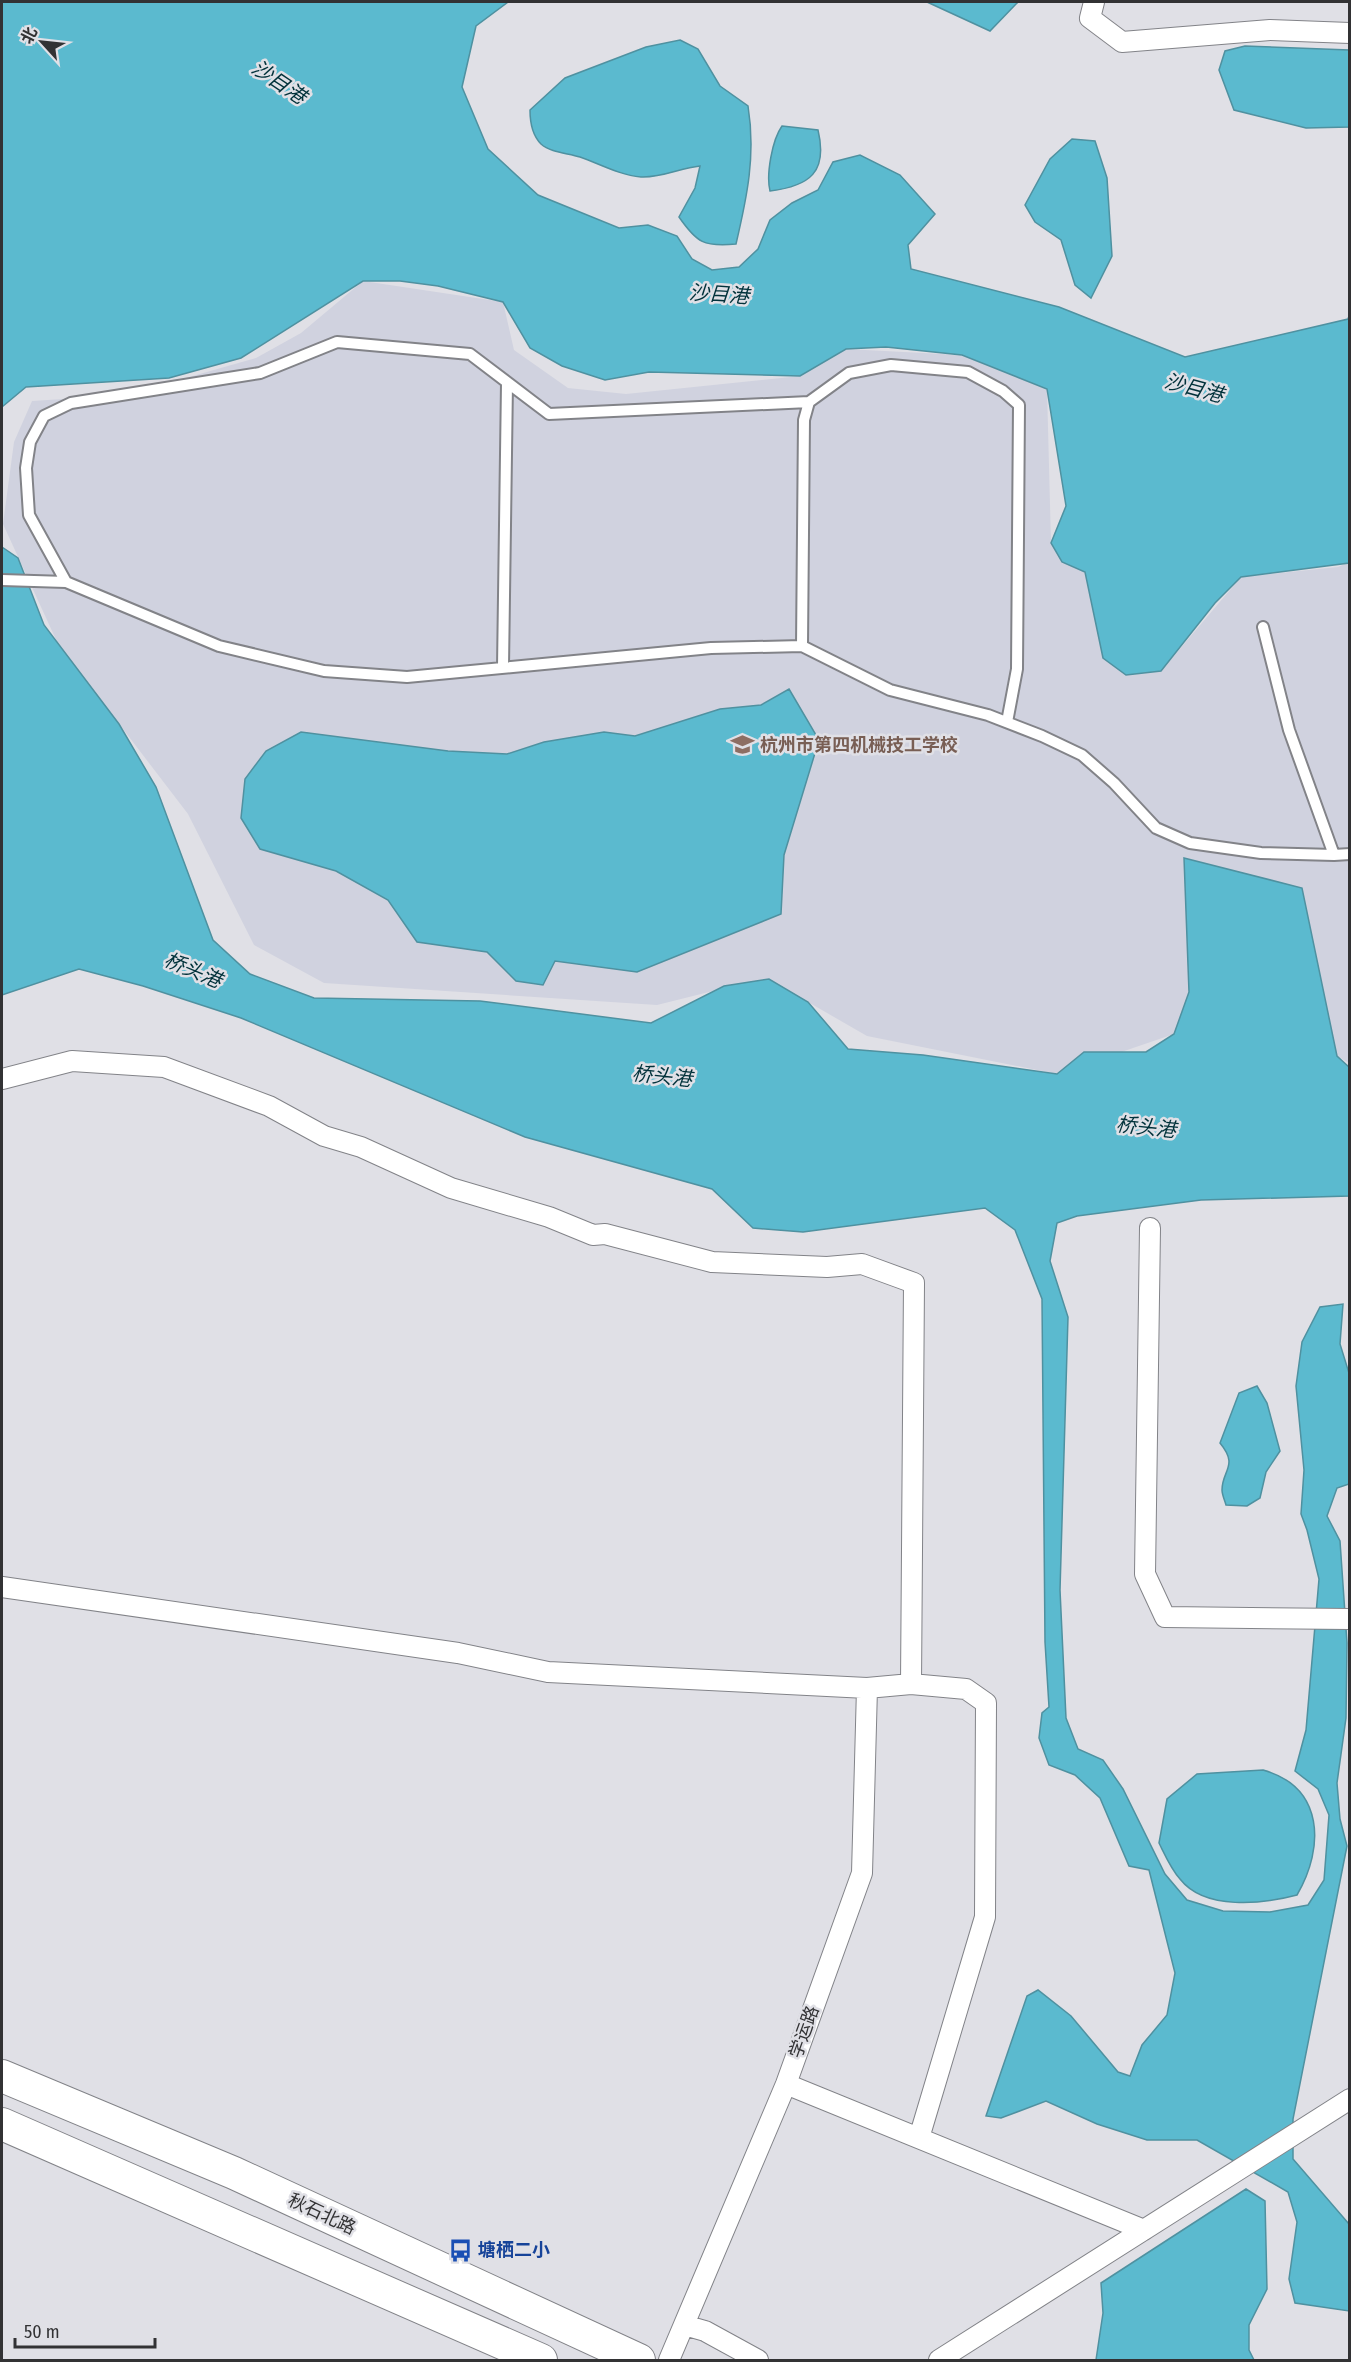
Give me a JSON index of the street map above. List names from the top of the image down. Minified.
{"streets":{"main road":["秋石北路"],"street":["学运路"]},"water":["沙目港","桥头港"],"places":{"school or university":["杭州市第四机械技工学校"],"bus stop":["塘栖二小"]},"scale_bar":"50 m","north":"top left"}
